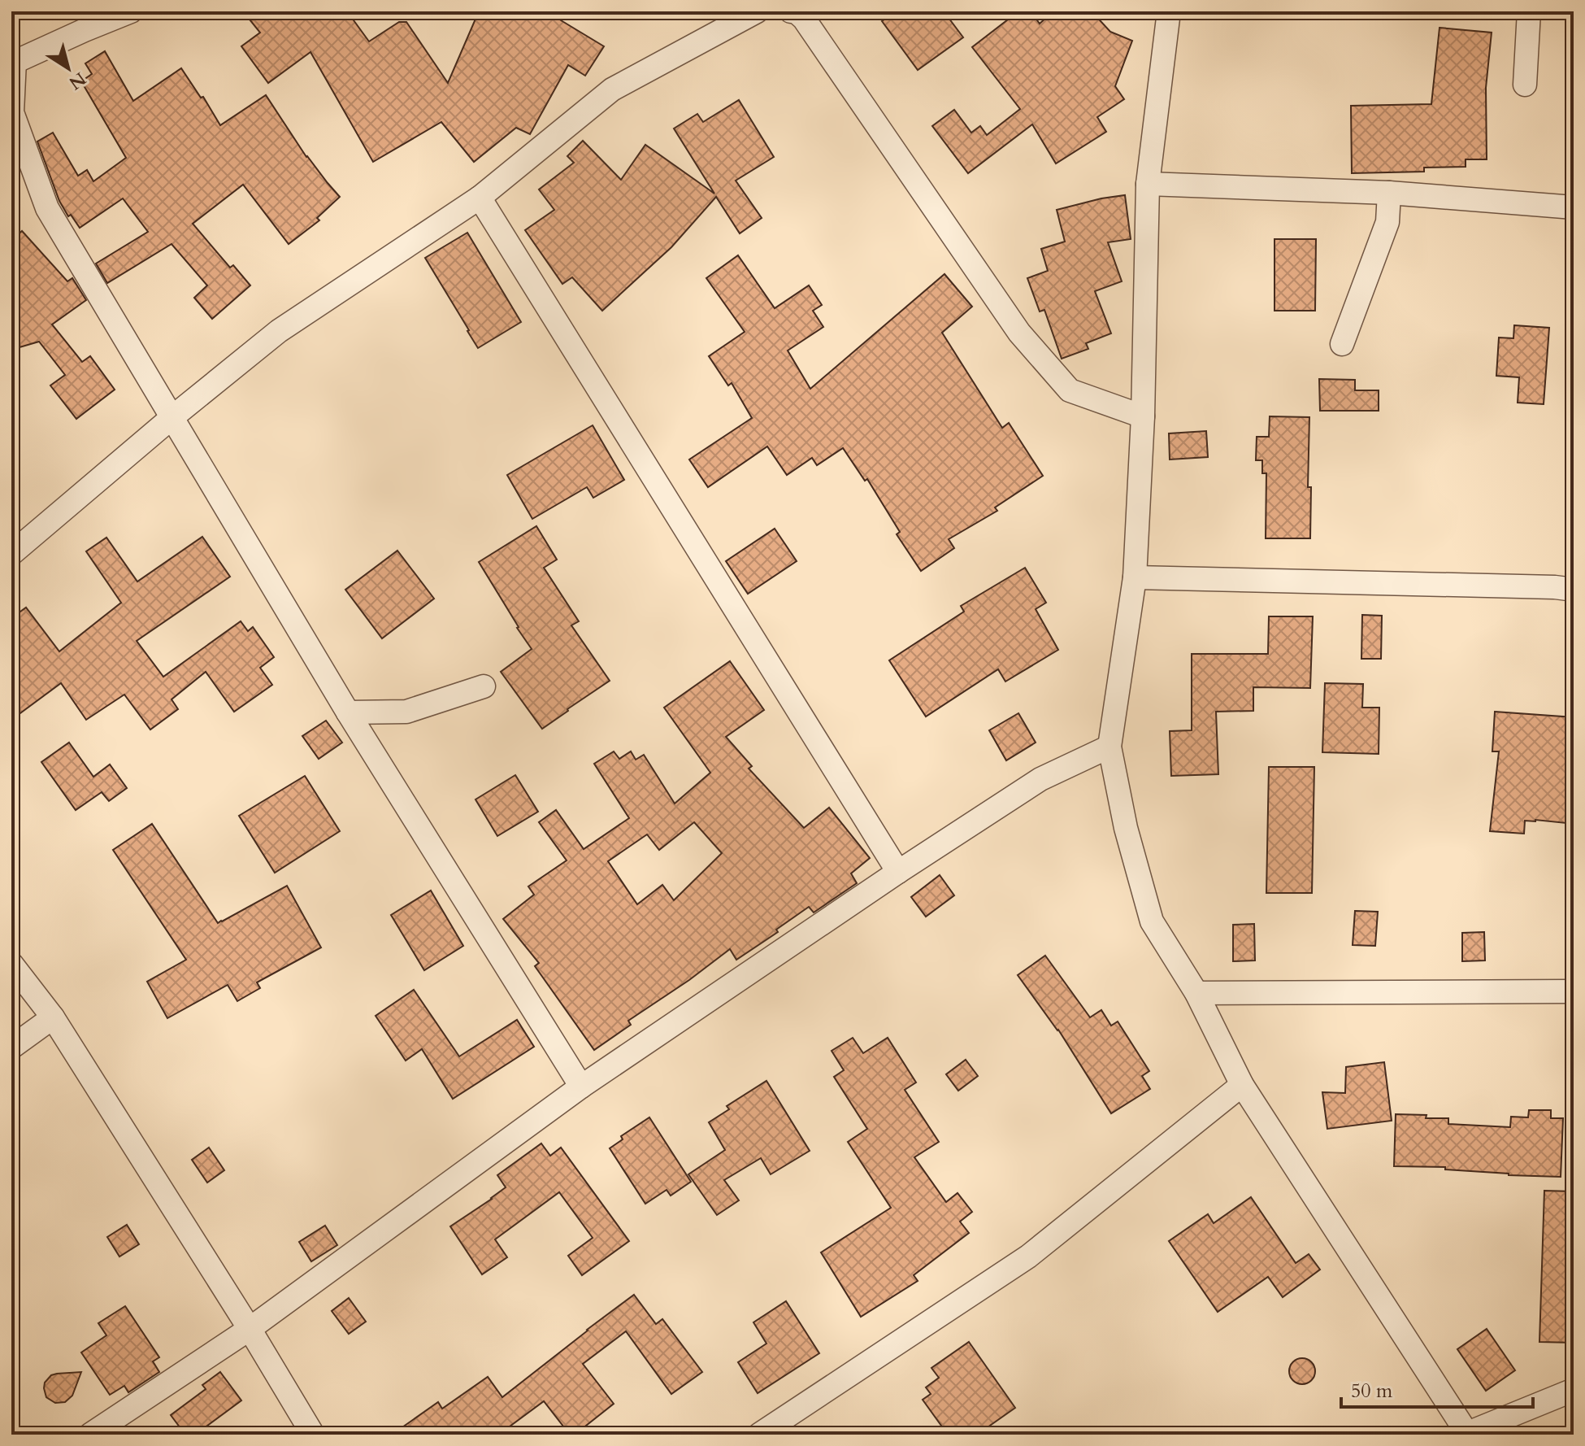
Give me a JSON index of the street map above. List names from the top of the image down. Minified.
{"scale_bar":"50 m","north":"bottom right"}
